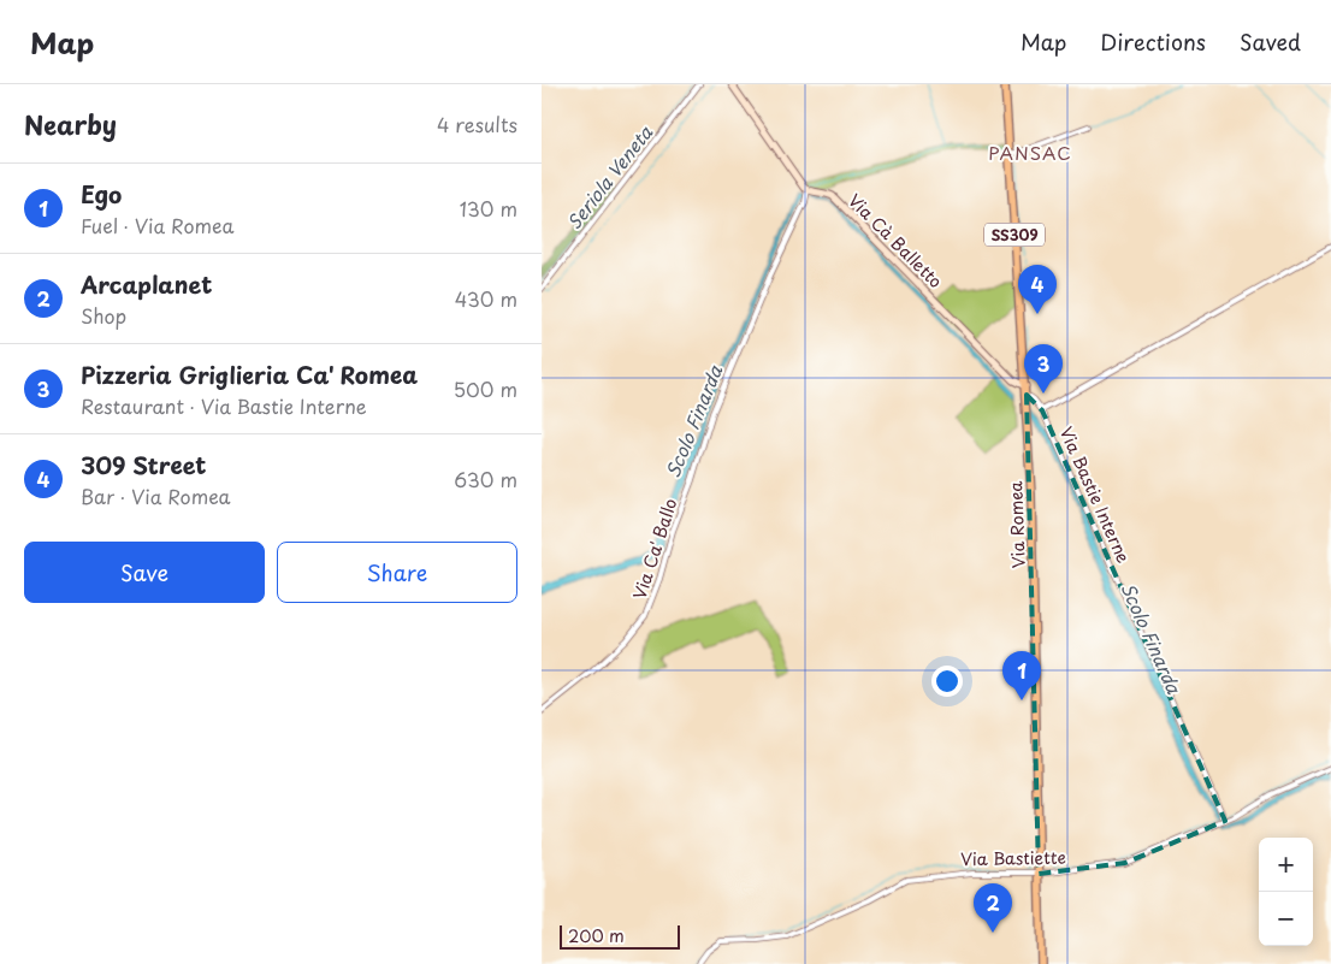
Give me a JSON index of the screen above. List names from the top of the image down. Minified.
{"streets":{"main road":["SS309","Via Romea"],"street":["Via Cà Balletto","Via Bastie Interne","Via Ca' Ballo","Via Bastiette"]},"crossings":[["Via Cà Balletto","Via Romea"],["Via Cà Balletto","Via Ca' Ballo"],["Via Bastie Interne","Via Romea"],["Via Bastie Interne","Via Bastiette"],["Via Romea","Via Bastiette"]],"districts":["PANSAC"],"water":["Seriola Veneta","Scolo Finarda"],"scale_bar":"200 m","page":{"header":"Map","nav":["Map","Directions","Saved"],"heading":["Nearby","4 results"],"list":[{"mark":"1","name":"Ego","note":"Fuel · Via Romea","value":"130 m"},{"mark":"2","name":"Arcaplanet","note":"Shop","value":"430 m"},{"mark":"3","name":"Pizzeria Griglieria Ca' Romea","note":"Restaurant · Via Bastie Interne","value":"500 m"},{"mark":"4","name":"309 Street","note":"Bar · Via Romea","value":"630 m"}],"pins":["4","3","1","2"],"buttons":["Save","Share"],"map_buttons":["+","−"],"scale":"200 m"}}
